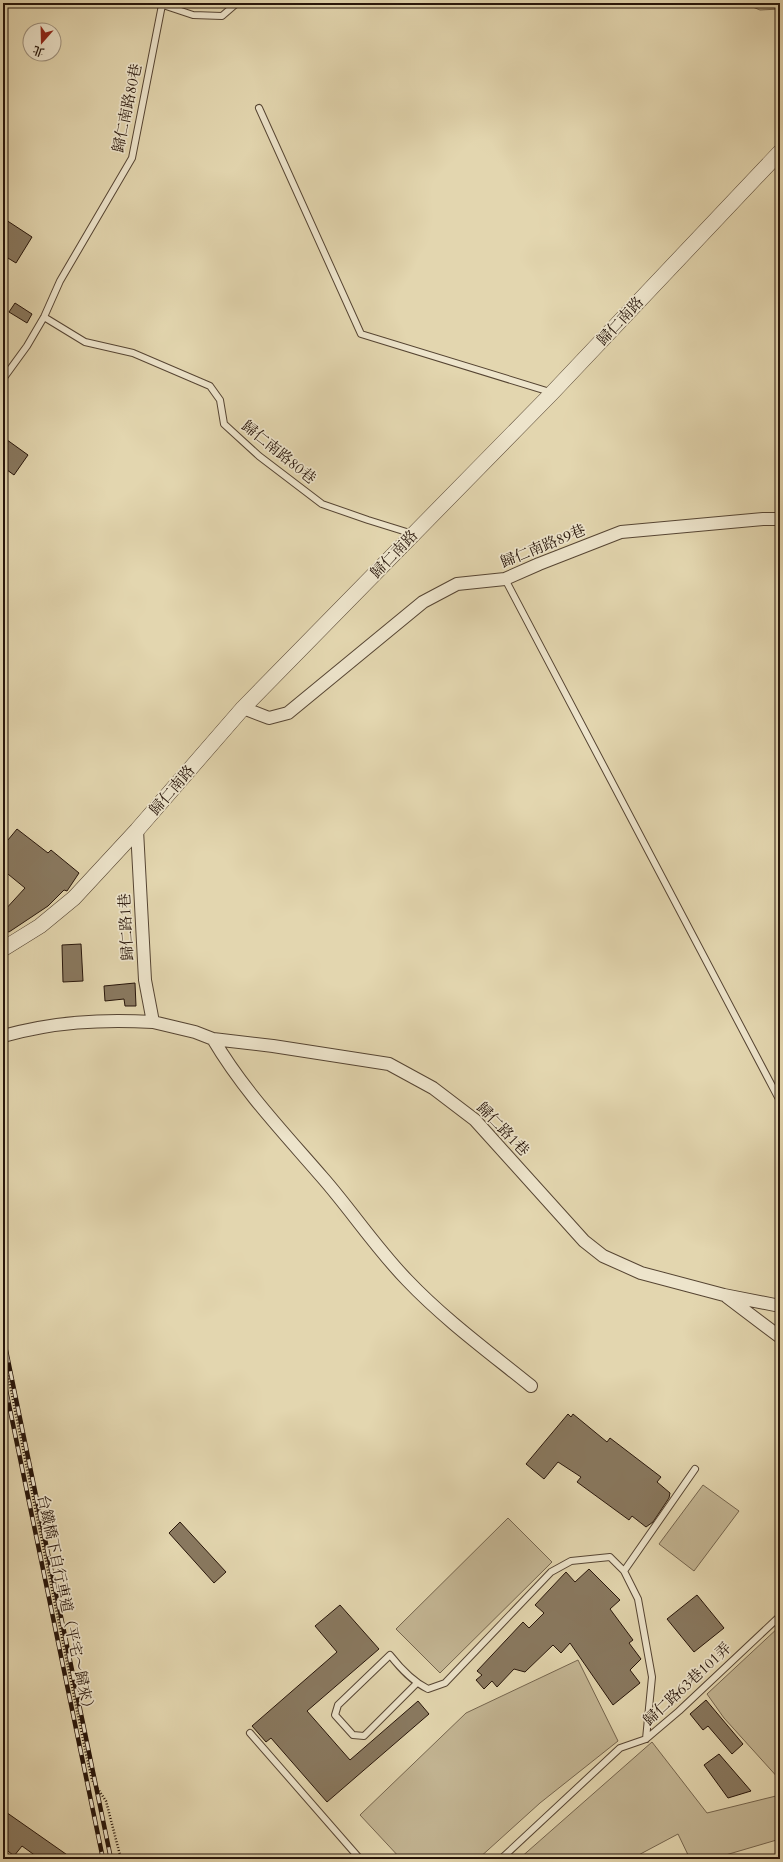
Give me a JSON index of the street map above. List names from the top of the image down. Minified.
{"streets":{"street":["歸仁南路","歸仁南路89巷","歸仁路1巷"],"lane":["歸仁南路80巷","歸仁路63巷101弄"],"path":["台鐵橋下自行車道（平宅～歸來）"]},"crossings":[["歸仁南路80巷","歸仁南路"],["歸仁南路","歸仁南路89巷"],["歸仁南路","歸仁路1巷"]],"north":"bottom"}
